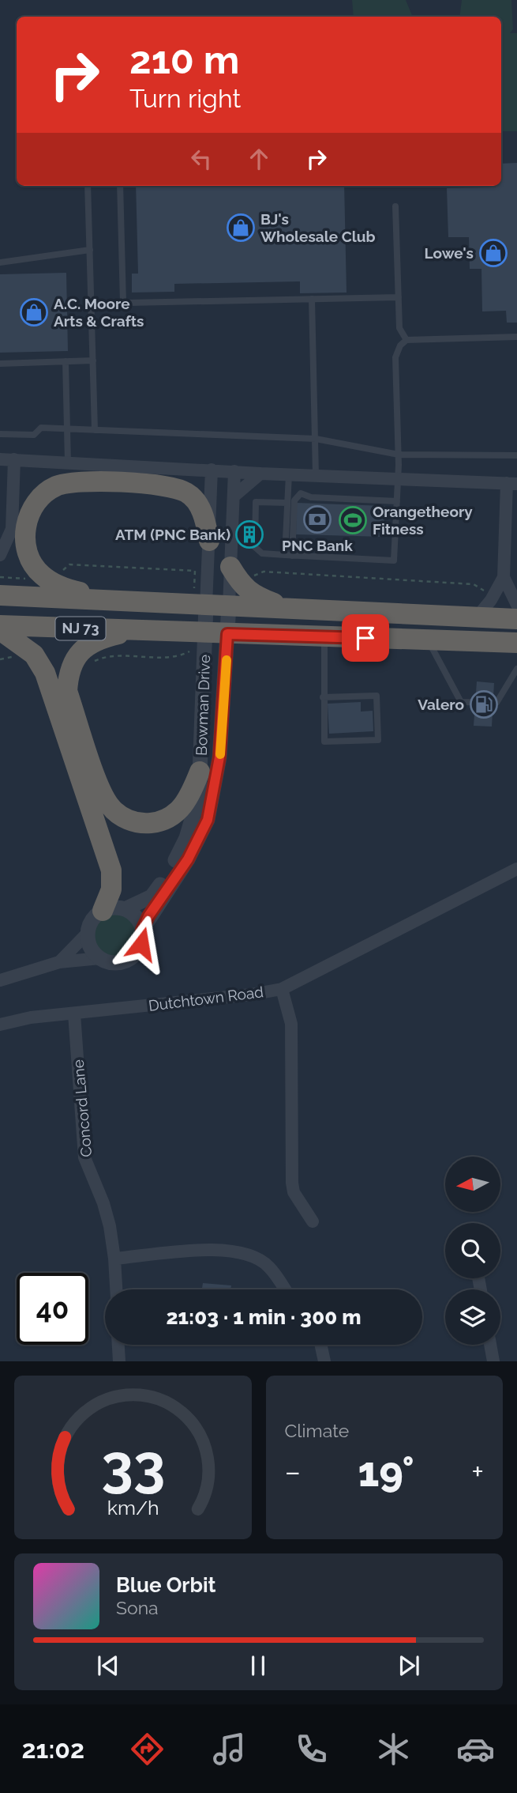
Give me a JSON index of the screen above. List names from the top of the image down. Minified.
{"streets":{"highway":["NJ 73"],"street":["Bowman Drive","Dutchtown Road","Concord Lane"]},"crossings":[["NJ 73","Bowman Drive"],["Dutchtown Road","Concord Lane"]],"places":{"shop":["BJ's Wholesale Club","Lowe's","A.C. Moore Arts & Crafts"],"bank":["PNC Bank"],"sports":["Orangetheory Fitness"],"building":["ATM (PNC Bank)"],"fuel station":["Valero"]},"north":"left","page":{"turn":["210 m","Turn right"],"limit":"40","trip":"21:03 · 1 min · 300 m","tile":"Climate","heat":["−","19°","+"],"song":["Blue Orbit","Sona"],"tabs":"21:02","gauge":["33","km/h"]}}
